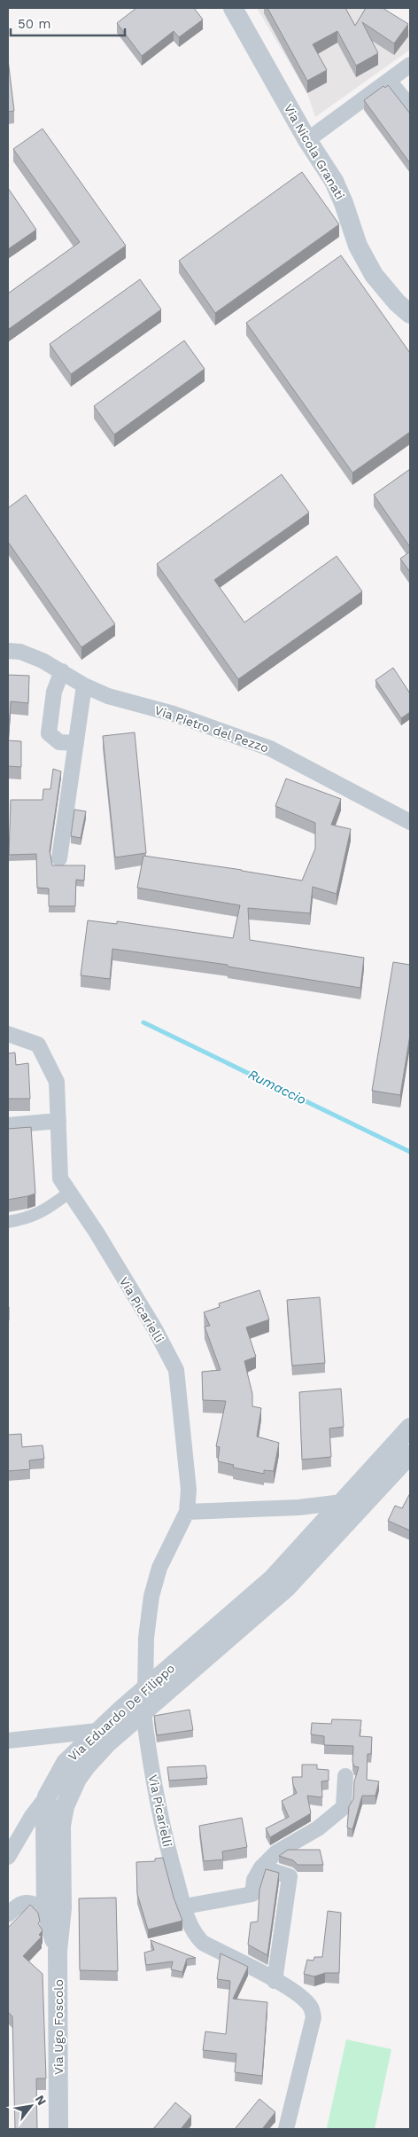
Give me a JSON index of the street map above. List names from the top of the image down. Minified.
{"streets":{"street":["Via Nicola Granati","Via Pietro del Pezzo","Via Picarielli","Via Eduardo De Filippo","Via Ugo Foscolo"]},"crossings":[["Via Picarielli","Via Eduardo De Filippo"],["Via Eduardo De Filippo","Via Ugo Foscolo"]],"water":["Rumaccio"],"scale_bar":"50 m","north":"top right"}
